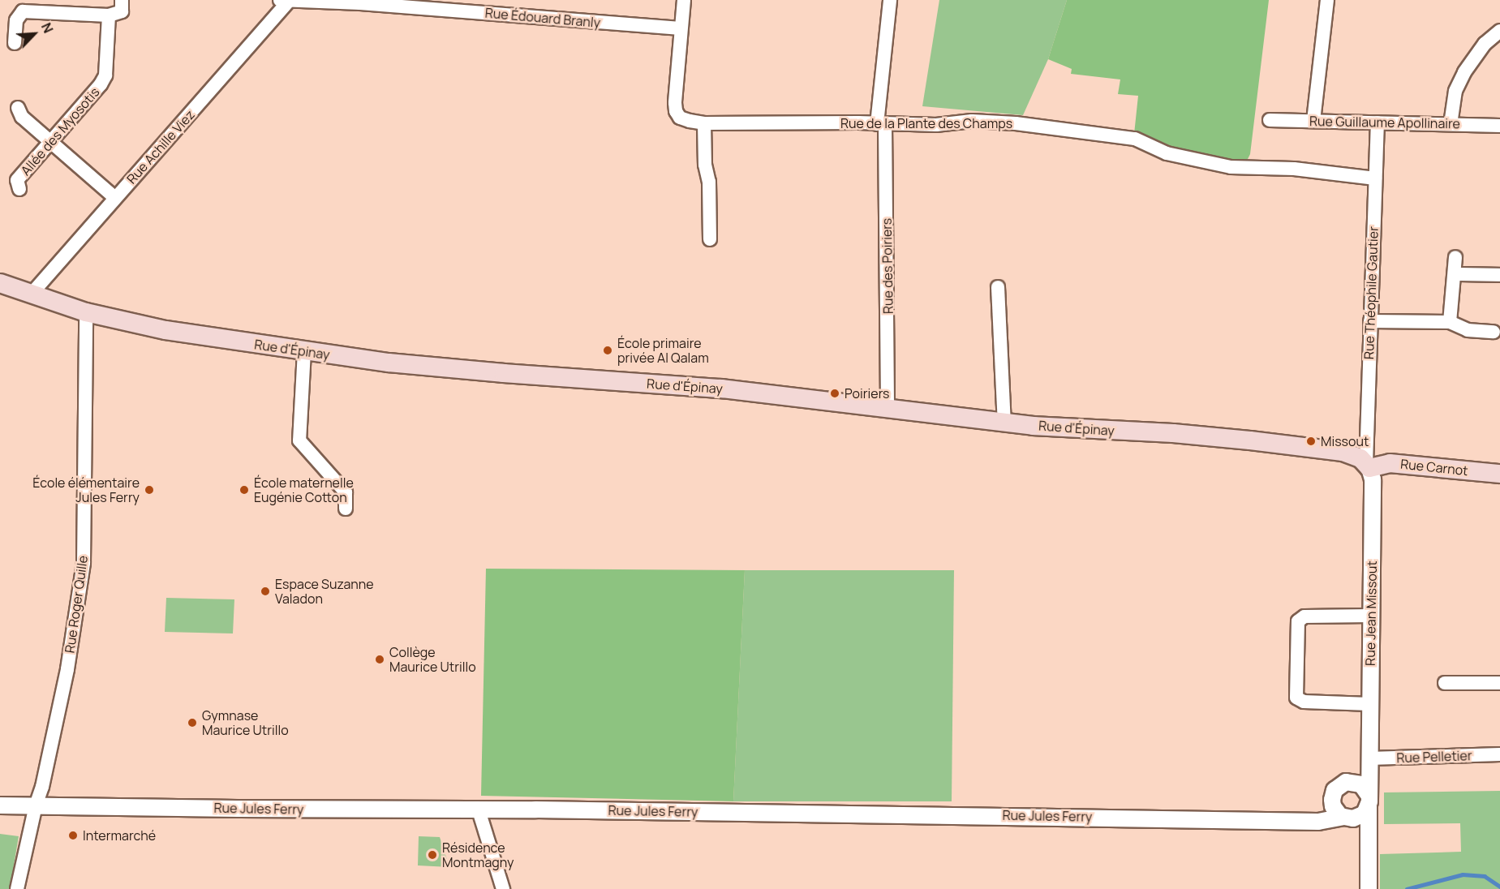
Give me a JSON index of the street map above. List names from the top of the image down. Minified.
{"streets":{"main road":["Rue d'Épinay","Rue Carnot"],"street":["Rue Édouard Branly","Rue Guillaume Apollinaire","Rue de la Plante des Champs","Allée des Myosotis","Rue Achille Viez","Rue des Poiriers","Rue Théophile Gautier","Rue Roger Quille","Rue Jean Missout","Rue Pelletier","Rue Jules Ferry"]},"crossings":[["Rue Édouard Branly","Rue de la Plante des Champs"],["Rue Édouard Branly","Rue Achille Viez"],["Rue Guillaume Apollinaire","Rue Théophile Gautier"],["Rue de la Plante des Champs","Rue des Poiriers"],["Rue de la Plante des Champs","Rue Théophile Gautier"],["Rue Achille Viez","Rue d'Épinay"],["Rue des Poiriers","Rue d'Épinay"],["Rue Théophile Gautier","Rue d'Épinay"],["Rue Théophile Gautier","Rue Carnot"],["Rue Théophile Gautier","Rue Jean Missout"],["Rue d'Épinay","Rue Carnot"],["Rue d'Épinay","Rue Roger Quille"],["Rue d'Épinay","Rue Jean Missout"],["Rue Carnot","Rue Jean Missout"],["Rue Roger Quille","Rue Jules Ferry"],["Rue Jean Missout","Rue Pelletier"],["Rue Jean Missout","Rue Jules Ferry"]],"places":["École primaire privée Al Qalam","Poiriers","Missout","École élémentaire Jules Ferry","École maternelle Eugénie Cotton","Espace Suzanne Valadon","Collège Maurice Utrillo","Gymnase Maurice Utrillo","Intermarché","Résidence Montmagny"],"north":"top right"}
